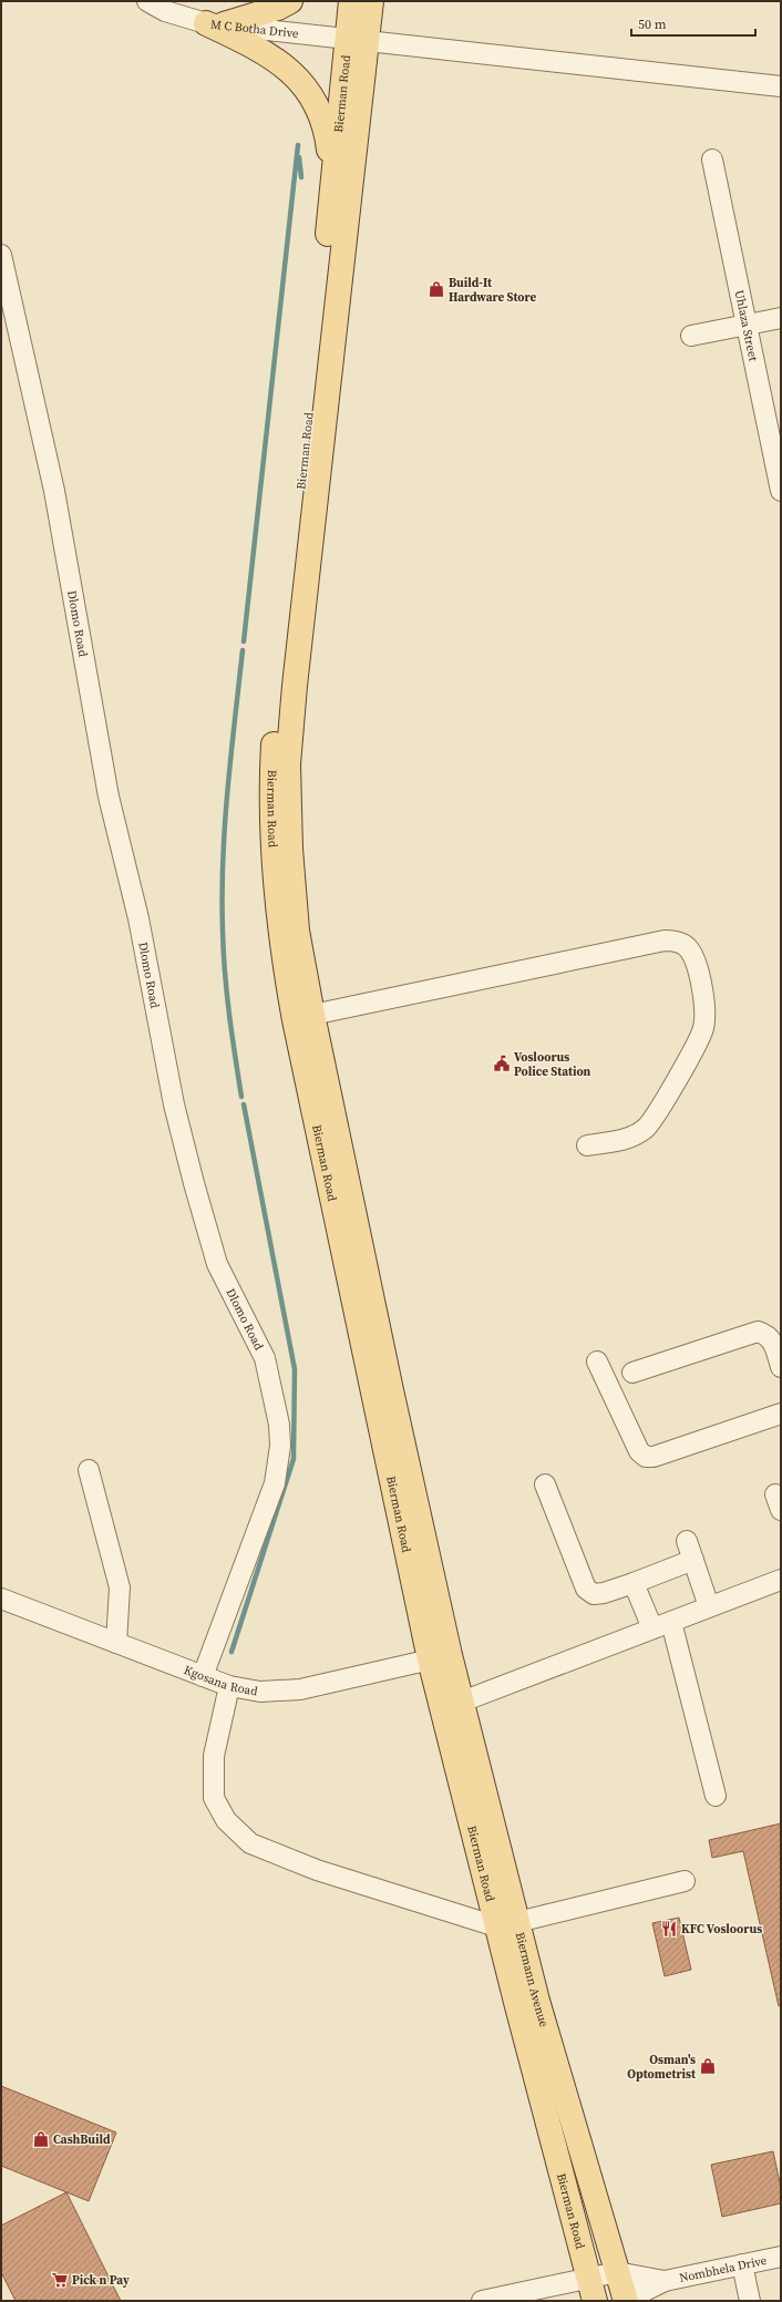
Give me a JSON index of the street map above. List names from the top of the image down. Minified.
{"streets":{"main road":["Bierman Road","Biermann Avenue"],"street":["M C Botha Drive","Uhlaza Street","Dlomo Road","Kgosana Road","Nombhela Drive"]},"crossings":[["M C Botha Drive","Bierman Road"],["Bierman Road","Kgosana Road"],["Bierman Road","Biermann Avenue"],["Dlomo Road","Kgosana Road"],["Kgosana Road","Biermann Avenue"],["Biermann Avenue","Nombhela Drive"]],"places":{"shop":["Build-It Hardware Store","Osman's Optometrist","CashBuild"],"public building":["Vosloorus Police Station"],"restaurant":["KFC Vosloorus"],"supermarket":["Pick n Pay"]},"scale_bar":"50 m"}
